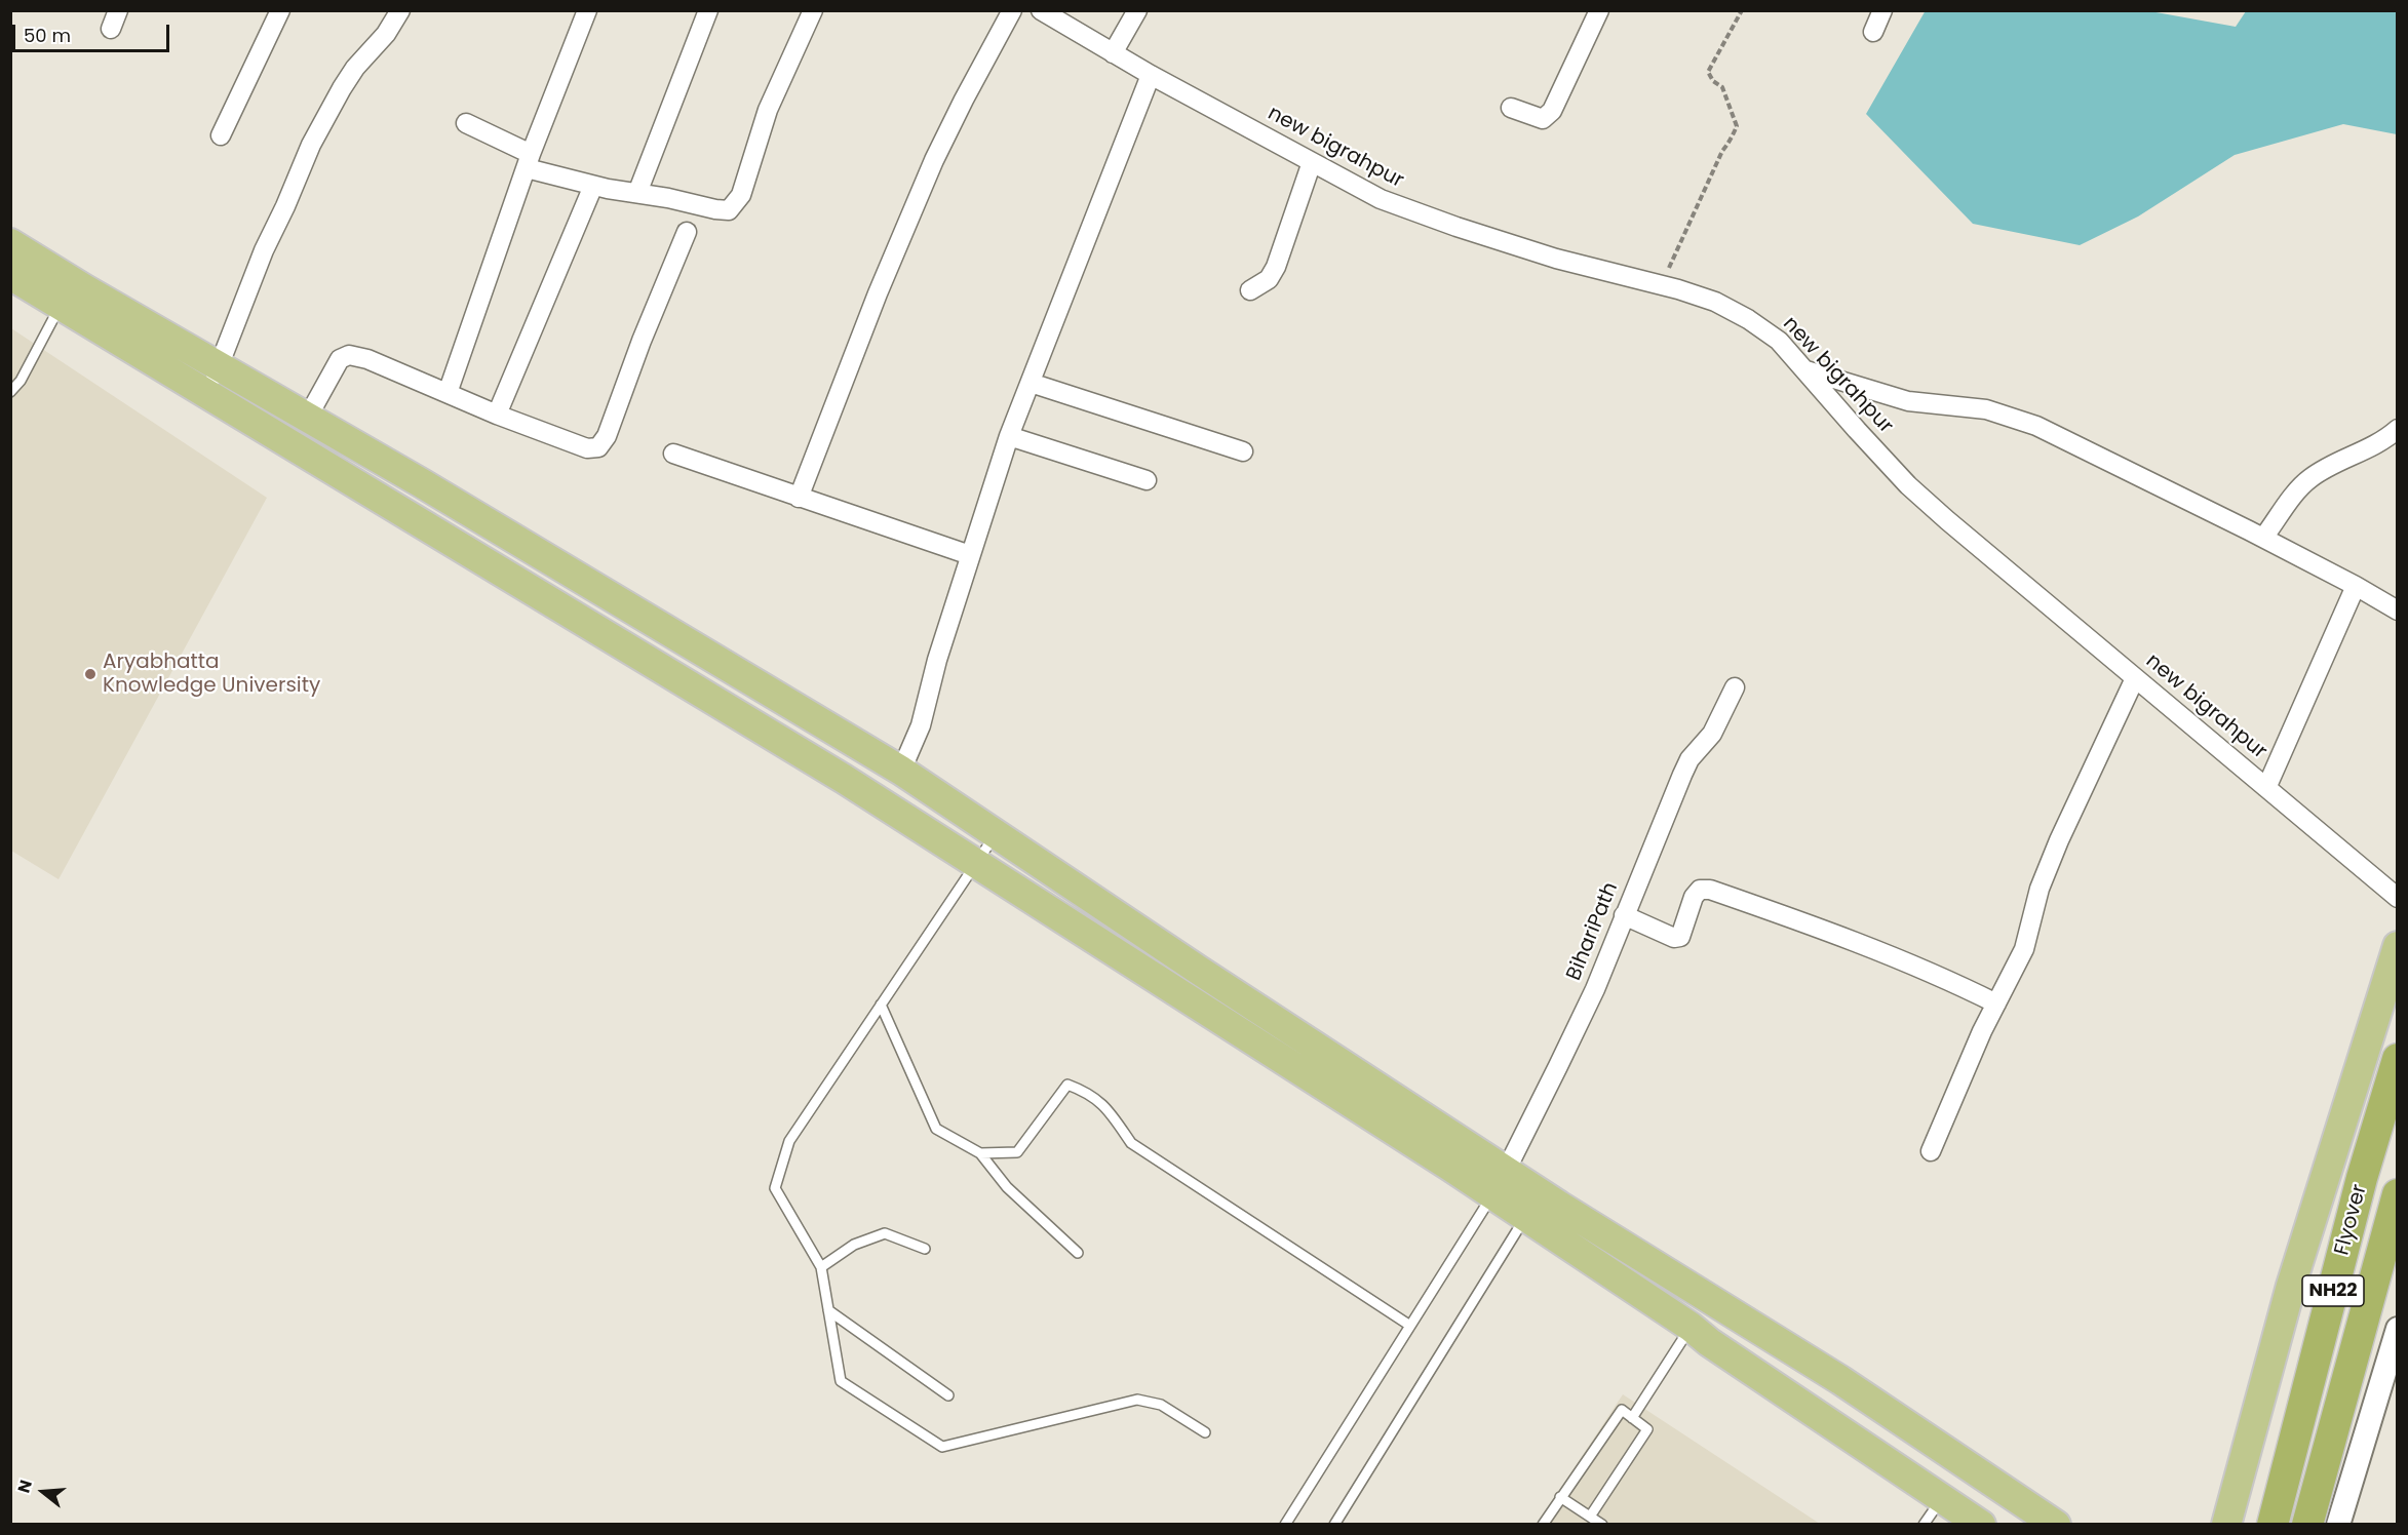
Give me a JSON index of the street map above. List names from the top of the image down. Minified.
{"streets":{"highway":["Flyover","NH22"],"street":["new bigrahpur","BihariPath"]},"places":["Aryabhatta Knowledge University"],"scale_bar":"50 m","north":"left"}
